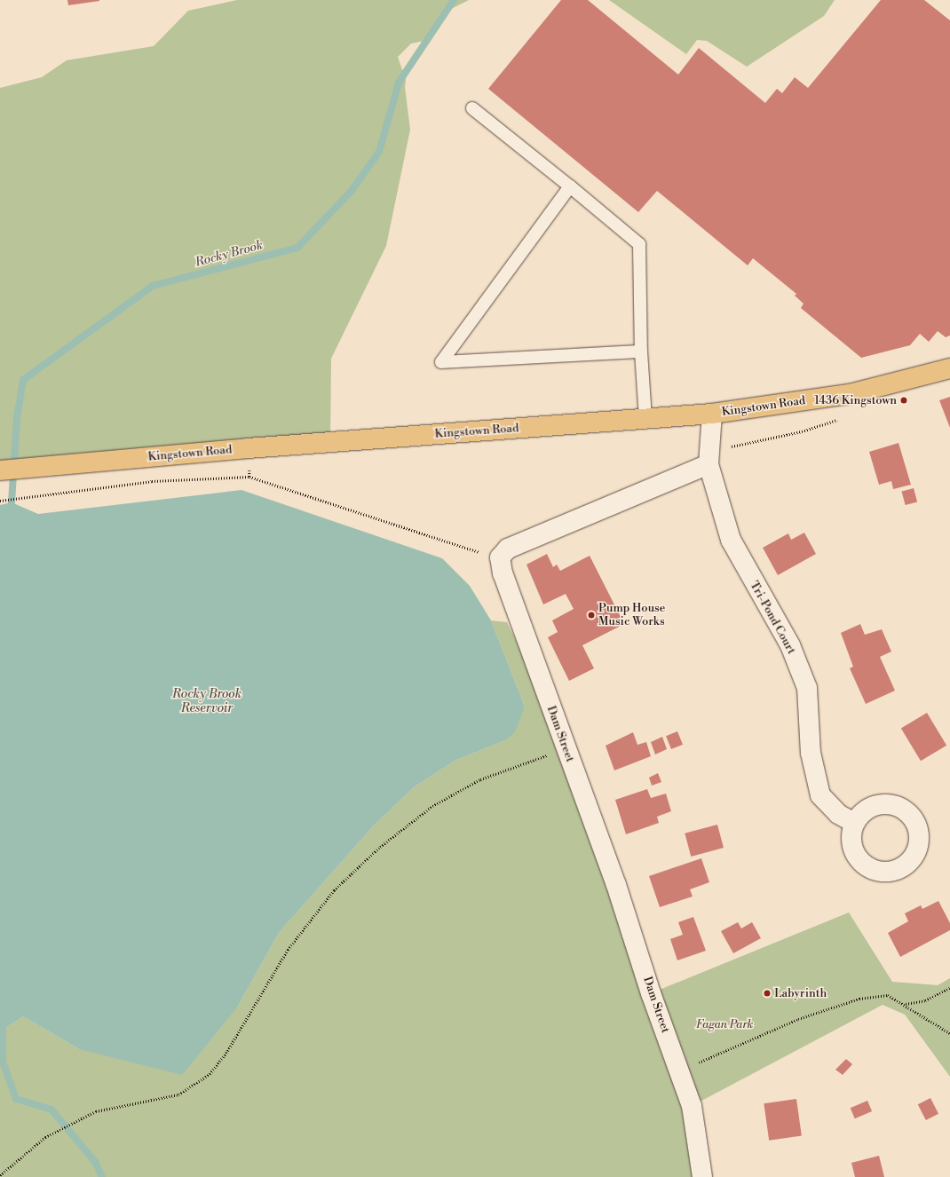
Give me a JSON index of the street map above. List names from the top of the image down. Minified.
{"streets":{"main road":["Kingstown Road"],"street":["Tri-Pond Court","Dam Street"]},"water":["Rocky Brook","Rocky Brook Reservoir"],"parks":["Fagan Park"],"places":["1436 Kingstown","Pump House Music Works","Labyrinth"]}
